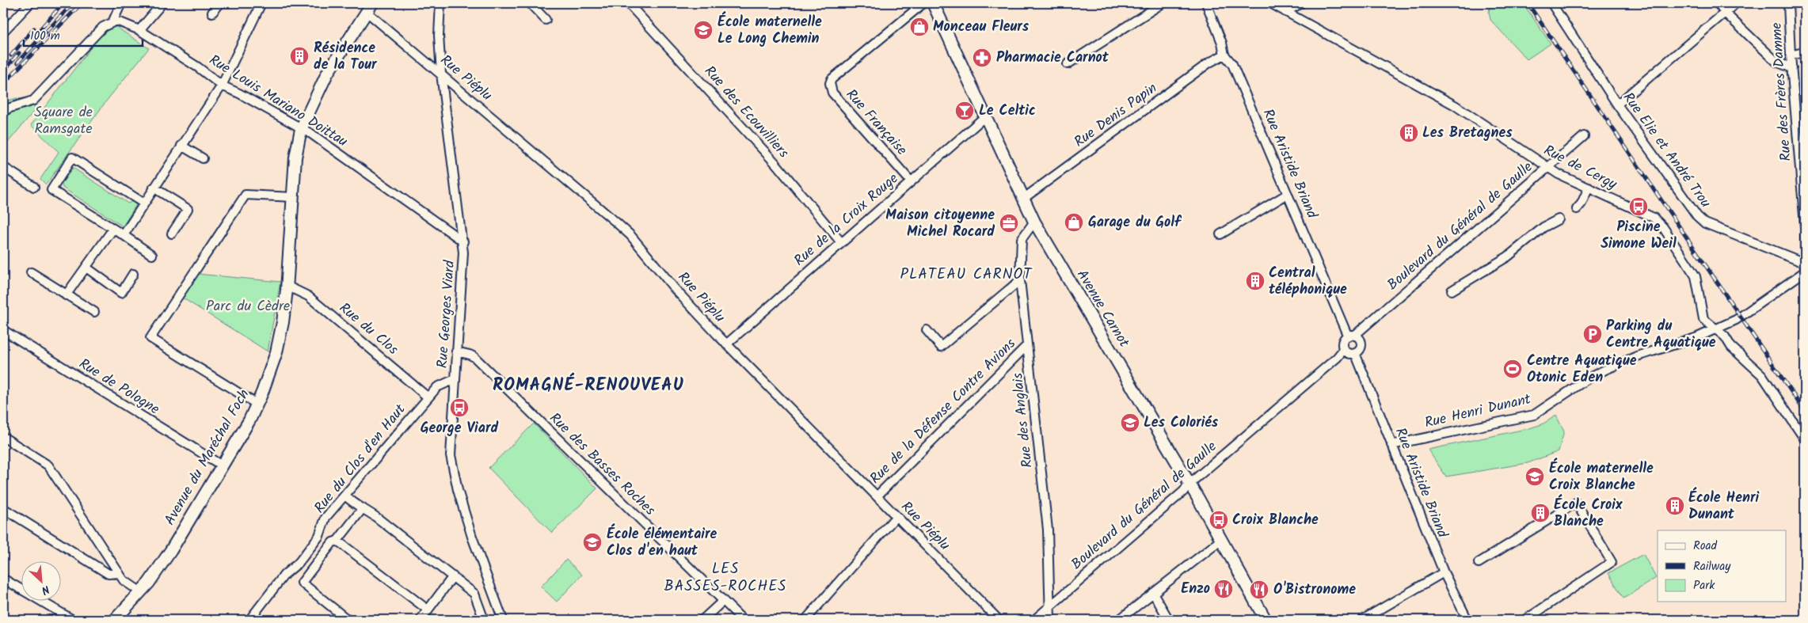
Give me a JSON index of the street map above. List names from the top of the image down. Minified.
{"streets":{"main road":["Avenue Carnot","Avenue du Maréchal Foch"],"street":["Rue Piéplu","Rue des Frères Damme","Rue Louis Mariano Doittau","Rue des Ecouvilliers","Rue Denis Papin","Rue Française","Rue Elie et André Trou","Rue Aristide Briand","Rue de Cergy","Rue de la Croix Rouge","Boulevard du Général de Gaulle","Rue Georges Viard","Rue du Clos","Rue de Pologne","Rue de la Défense Contre Avions","Rue Henri Dunant","Rue des Anglais","Rue du Clos d'en Haut","Rue des Basses Roches"]},"crossings":[["Rue Piéplu","Rue de la Croix Rouge"],["Rue Piéplu","Rue Georges Viard"],["Rue Piéplu","Rue de la Défense Contre Avions"],["Rue Piéplu","Avenue du Maréchal Foch"],["Rue Louis Mariano Doittau","Rue Georges Viard"],["Rue Louis Mariano Doittau","Avenue du Maréchal Foch"],["Rue des Ecouvilliers","Rue de la Croix Rouge"],["Rue Denis Papin","Rue Aristide Briand"],["Rue Denis Papin","Avenue Carnot"],["Rue Française","Rue de la Croix Rouge"],["Rue Aristide Briand","Boulevard du Général de Gaulle"],["Rue Aristide Briand","Rue Henri Dunant"],["Rue de Cergy","Boulevard du Général de Gaulle"],["Rue de la Croix Rouge","Avenue Carnot"],["Boulevard du Général de Gaulle","Avenue Carnot"],["Boulevard du Général de Gaulle","Rue des Anglais"],["Avenue Carnot","Rue des Anglais"],["Rue Georges Viard","Rue du Clos d'en Haut"],["Rue Georges Viard","Rue des Basses Roches"],["Rue du Clos","Avenue du Maréchal Foch"],["Rue du Clos","Rue du Clos d'en Haut"],["Rue de Pologne","Avenue du Maréchal Foch"],["Rue de la Défense Contre Avions","Rue des Anglais"]],"districts":["PLATEAU CARNOT","ROMAGNÉ-RENOUVEAU","LES BASSES-ROCHES"],"parks":["Square de Ramsgate","Parc du Cèdre"],"places":{"shop":["Monceau Fleurs","Garage du Golf"],"school or university":["École maternelle Le Long Chemin","Les Coloriés","École maternelle Croix Blanche","École élémentaire Clos d'en haut"],"building":["Résidence de la Tour","Les Bretagnes","Central téléphonique","École Henri Dunant","École Croix Blanche"],"pharmacy":["Pharmacie Carnot"],"bar":["Le Celtic"],"bus stop":["Piscine Simone Weil","George Viard","Croix Blanche"],"office":["Maison citoyenne Michel Rocard"],"parking":["Parking du Centre Aquatique"],"sports":["Centre Aquatique Otonic Eden"],"restaurant":["Enzo","O'Bistronome"]},"legend":["Road","Railway","Park"],"scale_bar":"100 m","north":"bottom right"}
